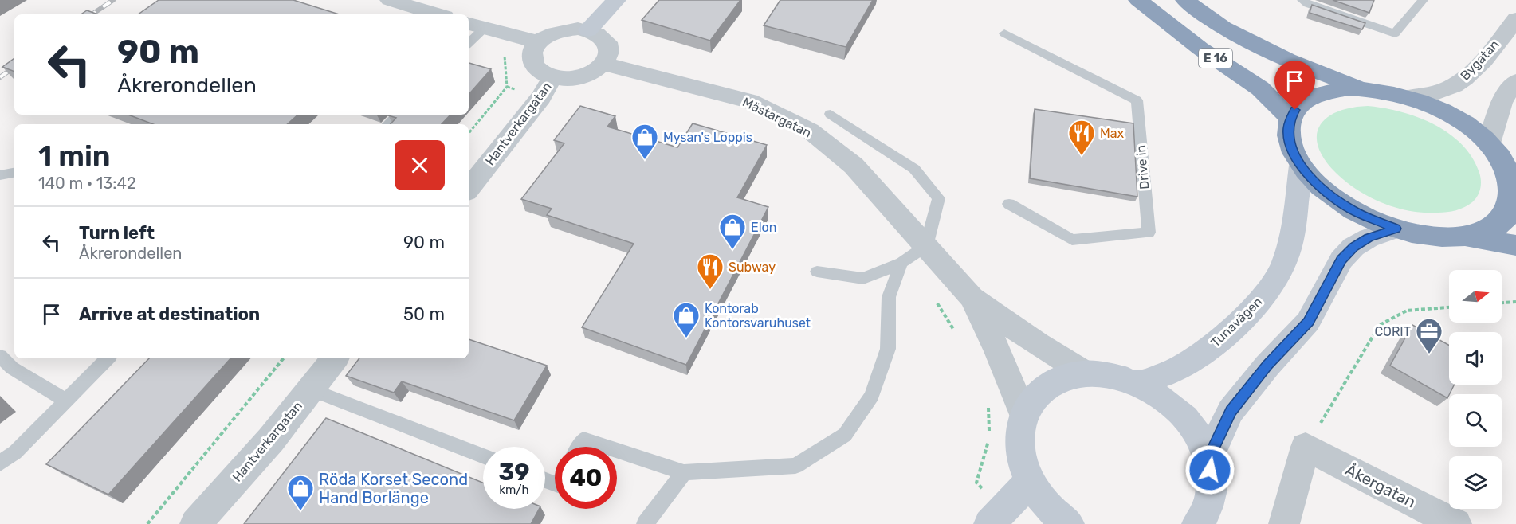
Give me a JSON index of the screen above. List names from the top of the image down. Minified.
{"streets":{"highway":["E 16"],"street":["Bygatan","Mästargatan","Hantverkargatan","Tunavägen","Åkergatan"],"lane":["Drive in"]},"crossings":[["E 16","Bygatan"],["Mästargatan","Hantverkargatan"]],"places":{"restaurant":["Max","Subway"],"shop":["Mysan's Loppis","Elon","Kontorab Kontorsvaruhuset","Röda Korset Second Hand Borlänge"],"office":["CORIT"]},"north":"right","page":{"turn":["90 m","Åkrerondellen"],"heading":["1 min","140 m · 13:42"],"list":[{"name":"Turn left","note":"Åkrerondellen","value":"90 m"},{"name":"Arrive at destination","value":"50 m"}],"speed":"39 km/h","limit":"40"}}
